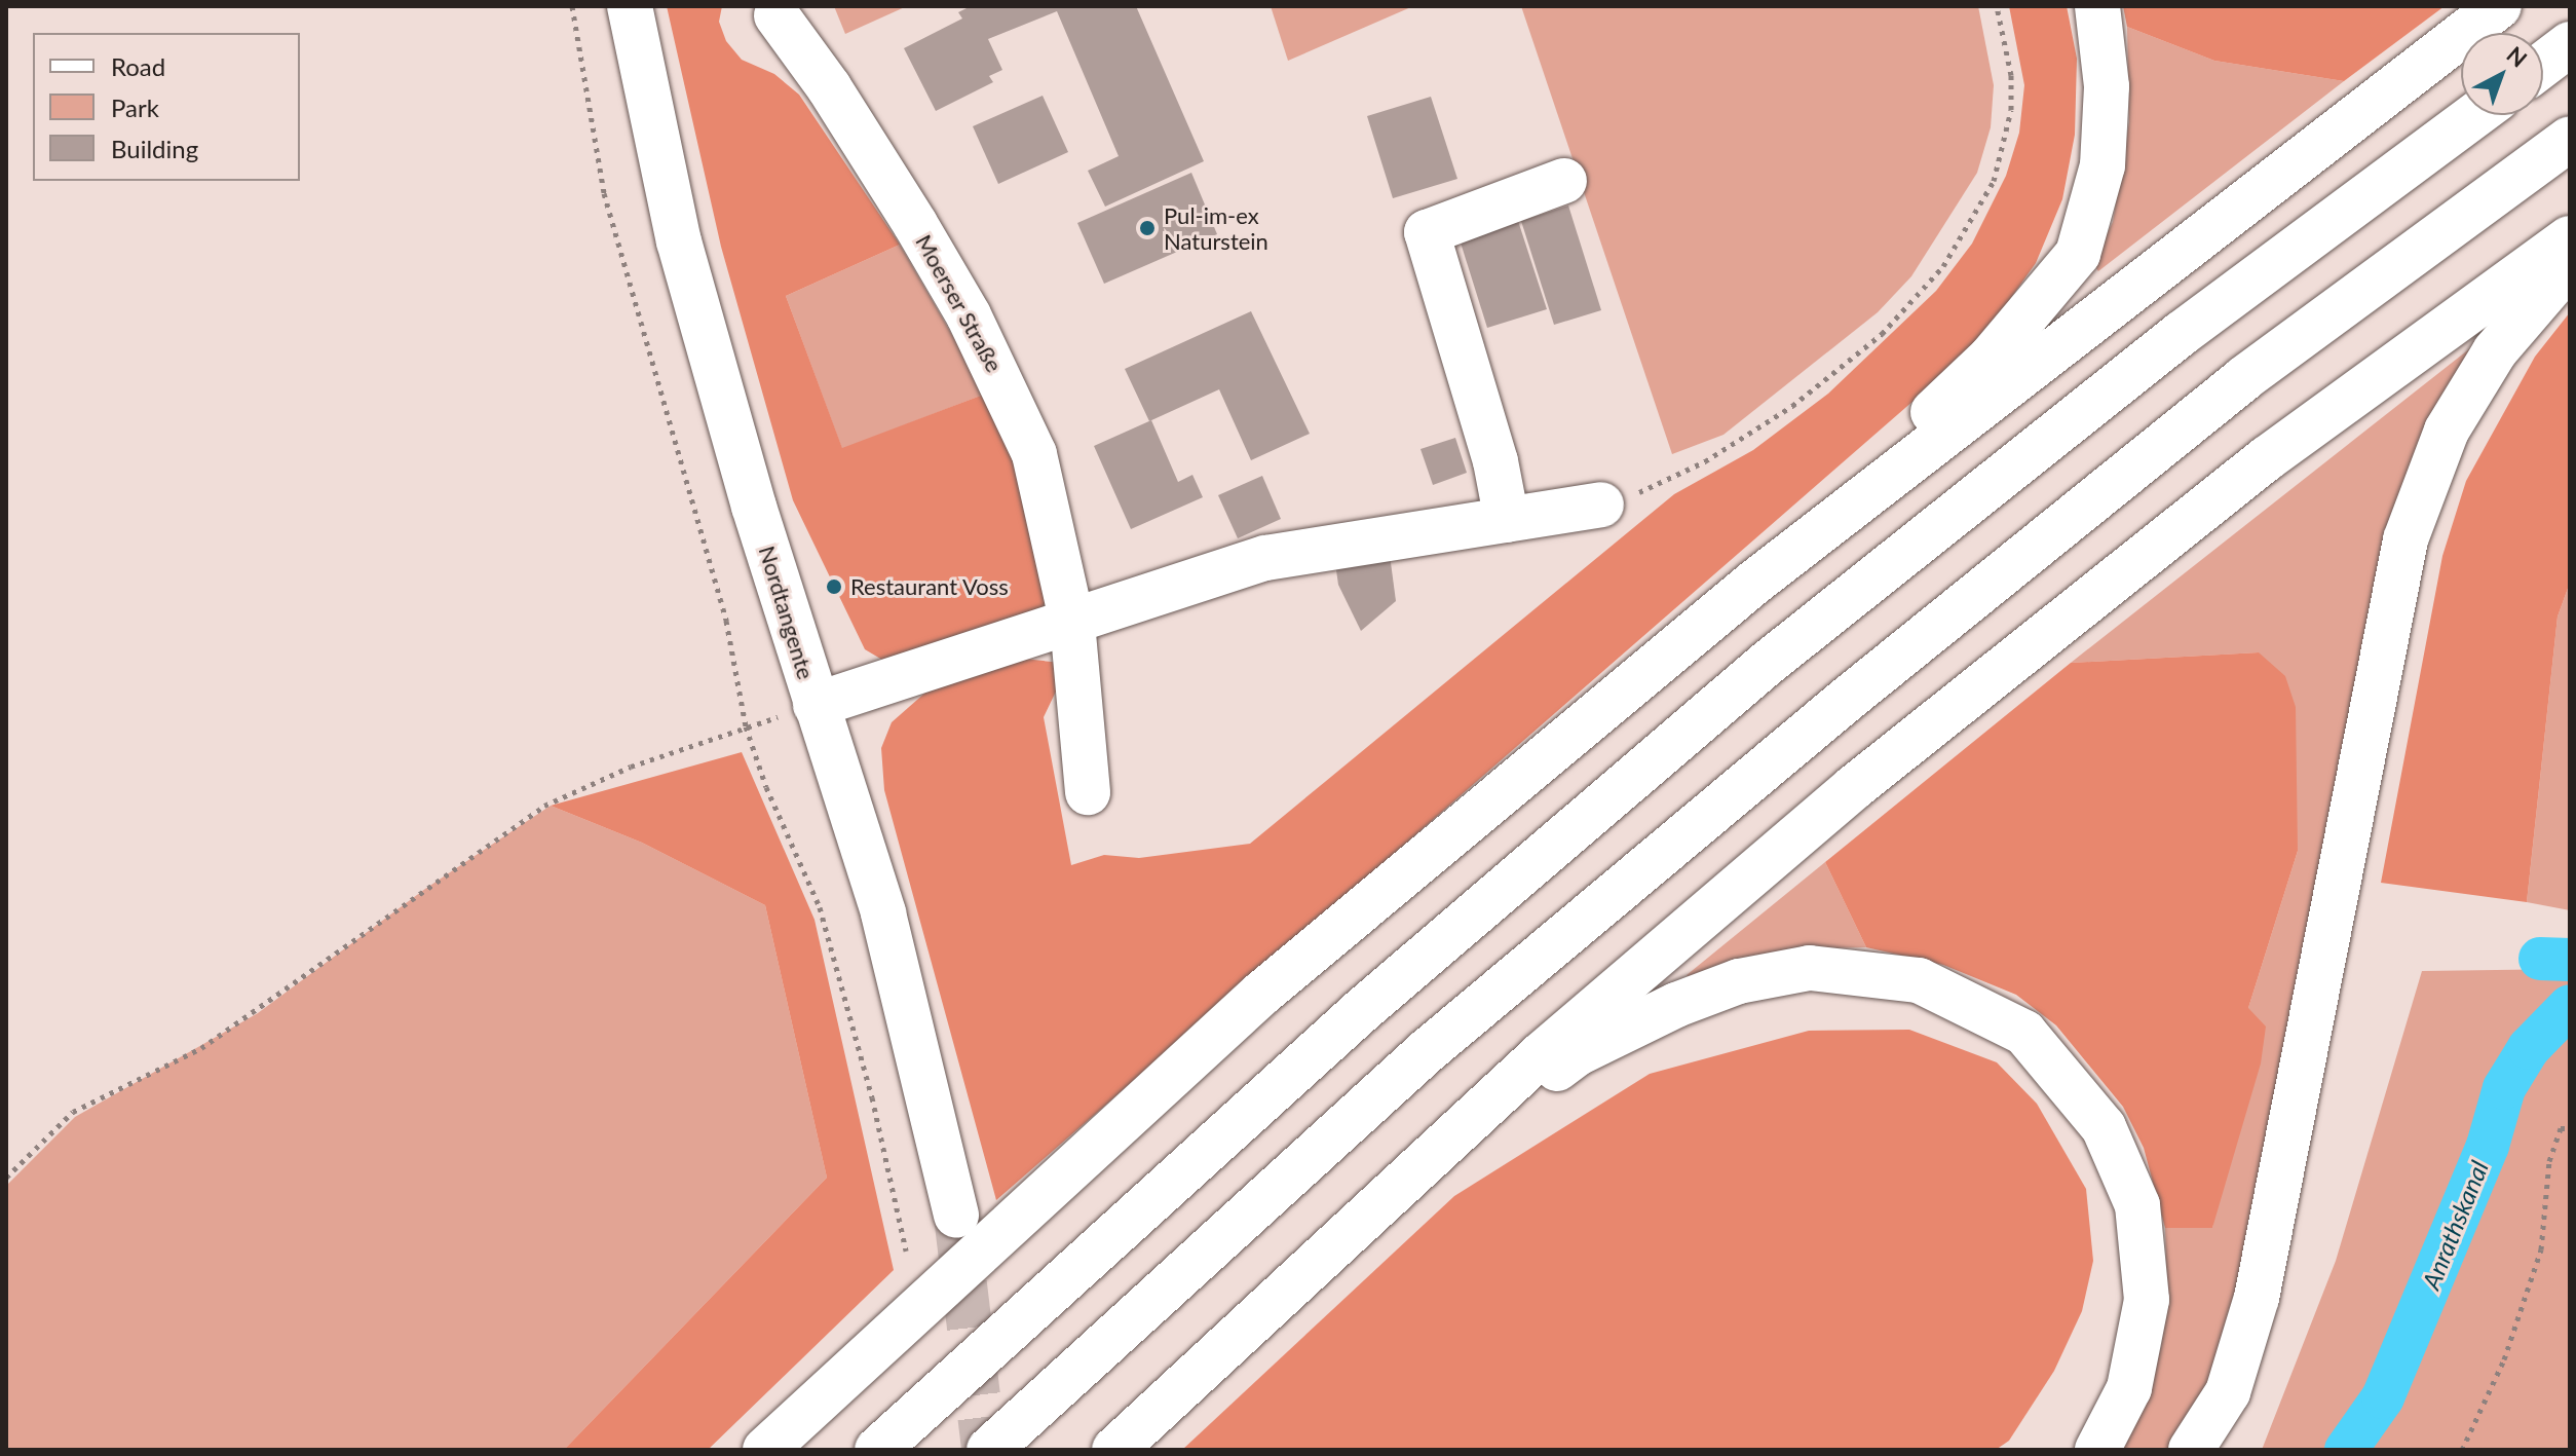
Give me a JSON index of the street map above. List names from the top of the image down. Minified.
{"streets":{"main road":["Moerser Straße","Nordtangente"]},"water":["Anrathskanal"],"places":["Pul-im-ex Naturstein","Restaurant Voss"],"legend":["Road","Park","Building"],"north":"top right"}
